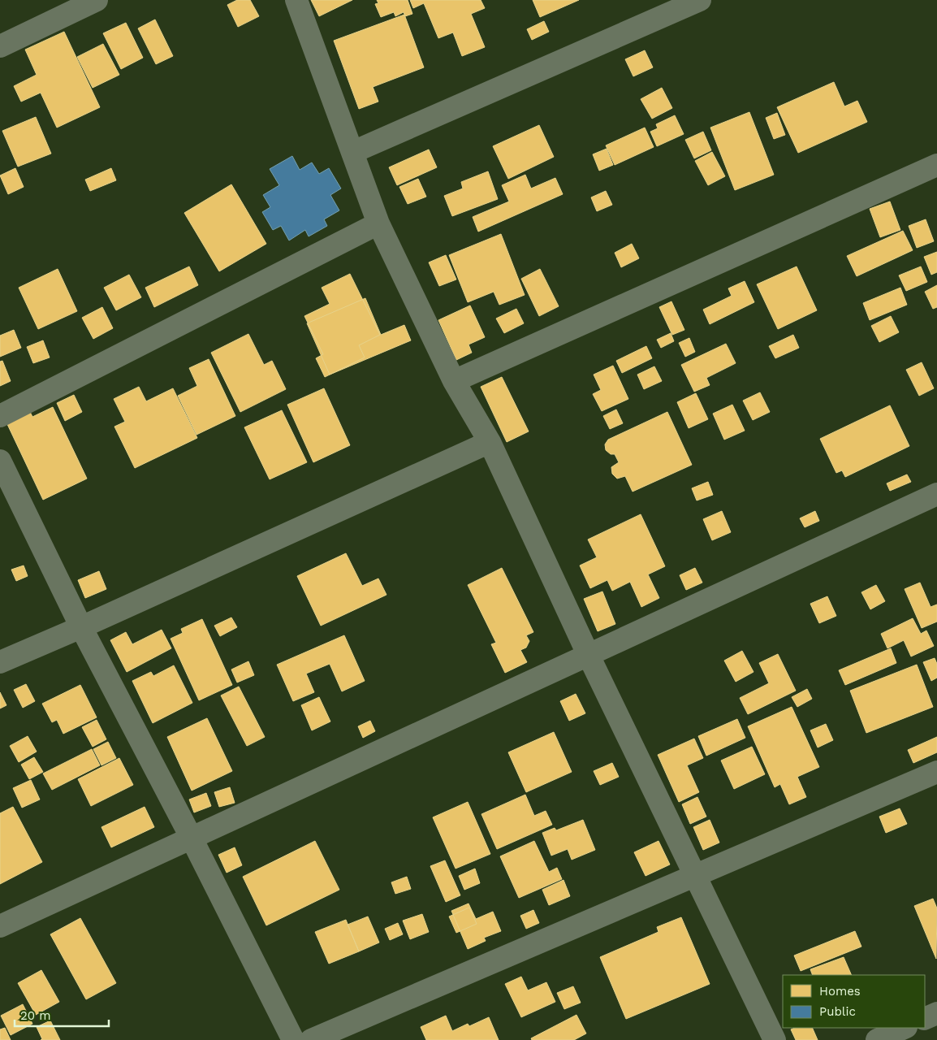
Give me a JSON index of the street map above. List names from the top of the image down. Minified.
{"legend":["Homes","Public"],"scale_bar":"20 m"}
